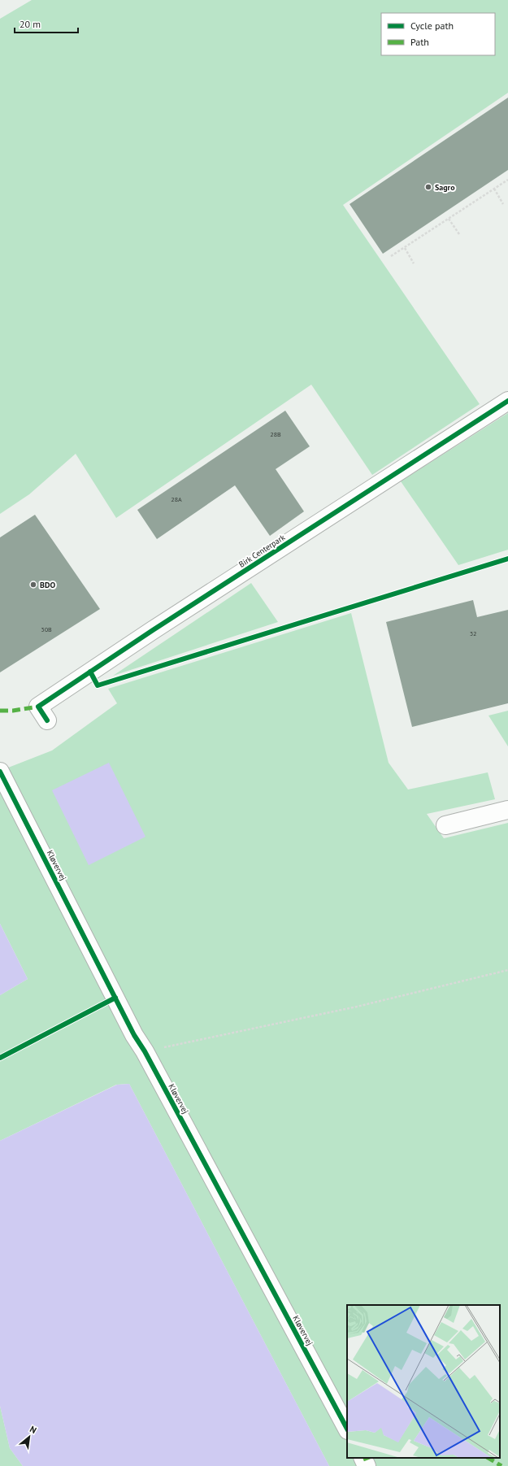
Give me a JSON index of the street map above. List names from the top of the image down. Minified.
{"streets":{"street":["Birk Centerpark","Kløvervej"]},"places":["Sagro","BDO"],"house_numbers":["28B","28A","30B","32"],"legend":["Cycle path","Path"],"scale_bar":"20 m","north":"top right"}
